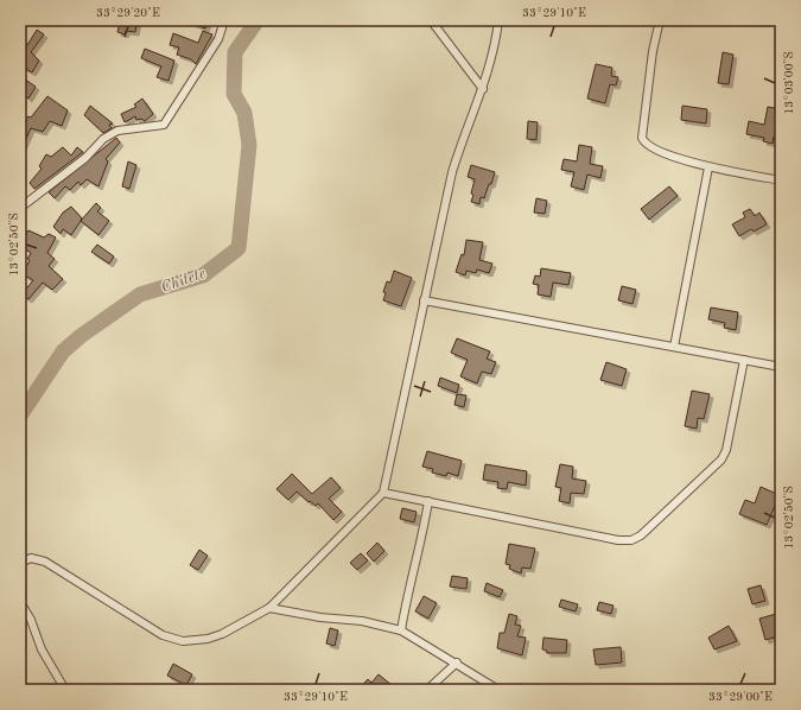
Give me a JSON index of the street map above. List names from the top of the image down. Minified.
{"water":["Chitete"],"coordinates":["33°29'20\"E","33°29'10\"E","13°03'00\"S","13°02'50\"S","33°29'00\"E"]}
